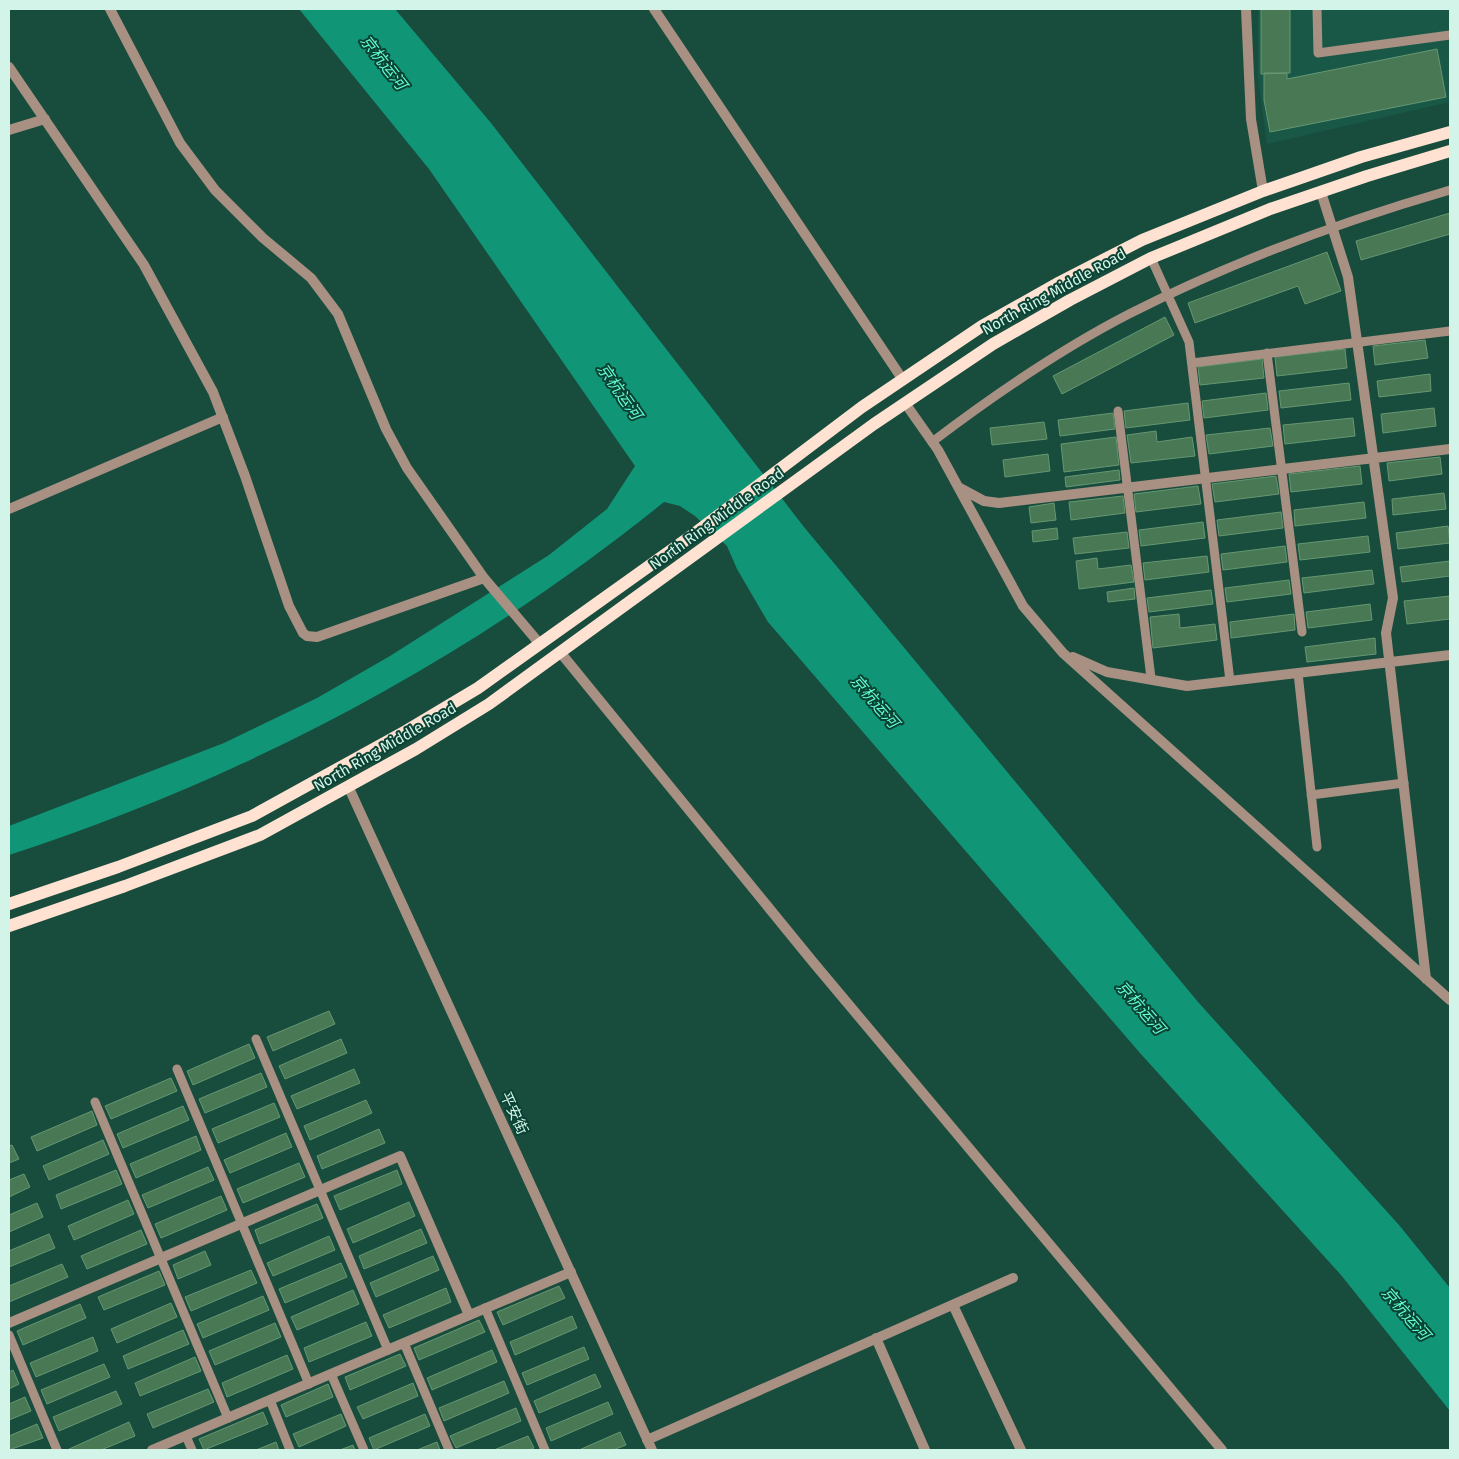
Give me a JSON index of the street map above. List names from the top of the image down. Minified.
{"streets":{"main road":["North Ring Middle Road"],"street":["平安街"]},"crossings":[["North Ring Middle Road","平安街"]],"water":["京杭运河"]}
